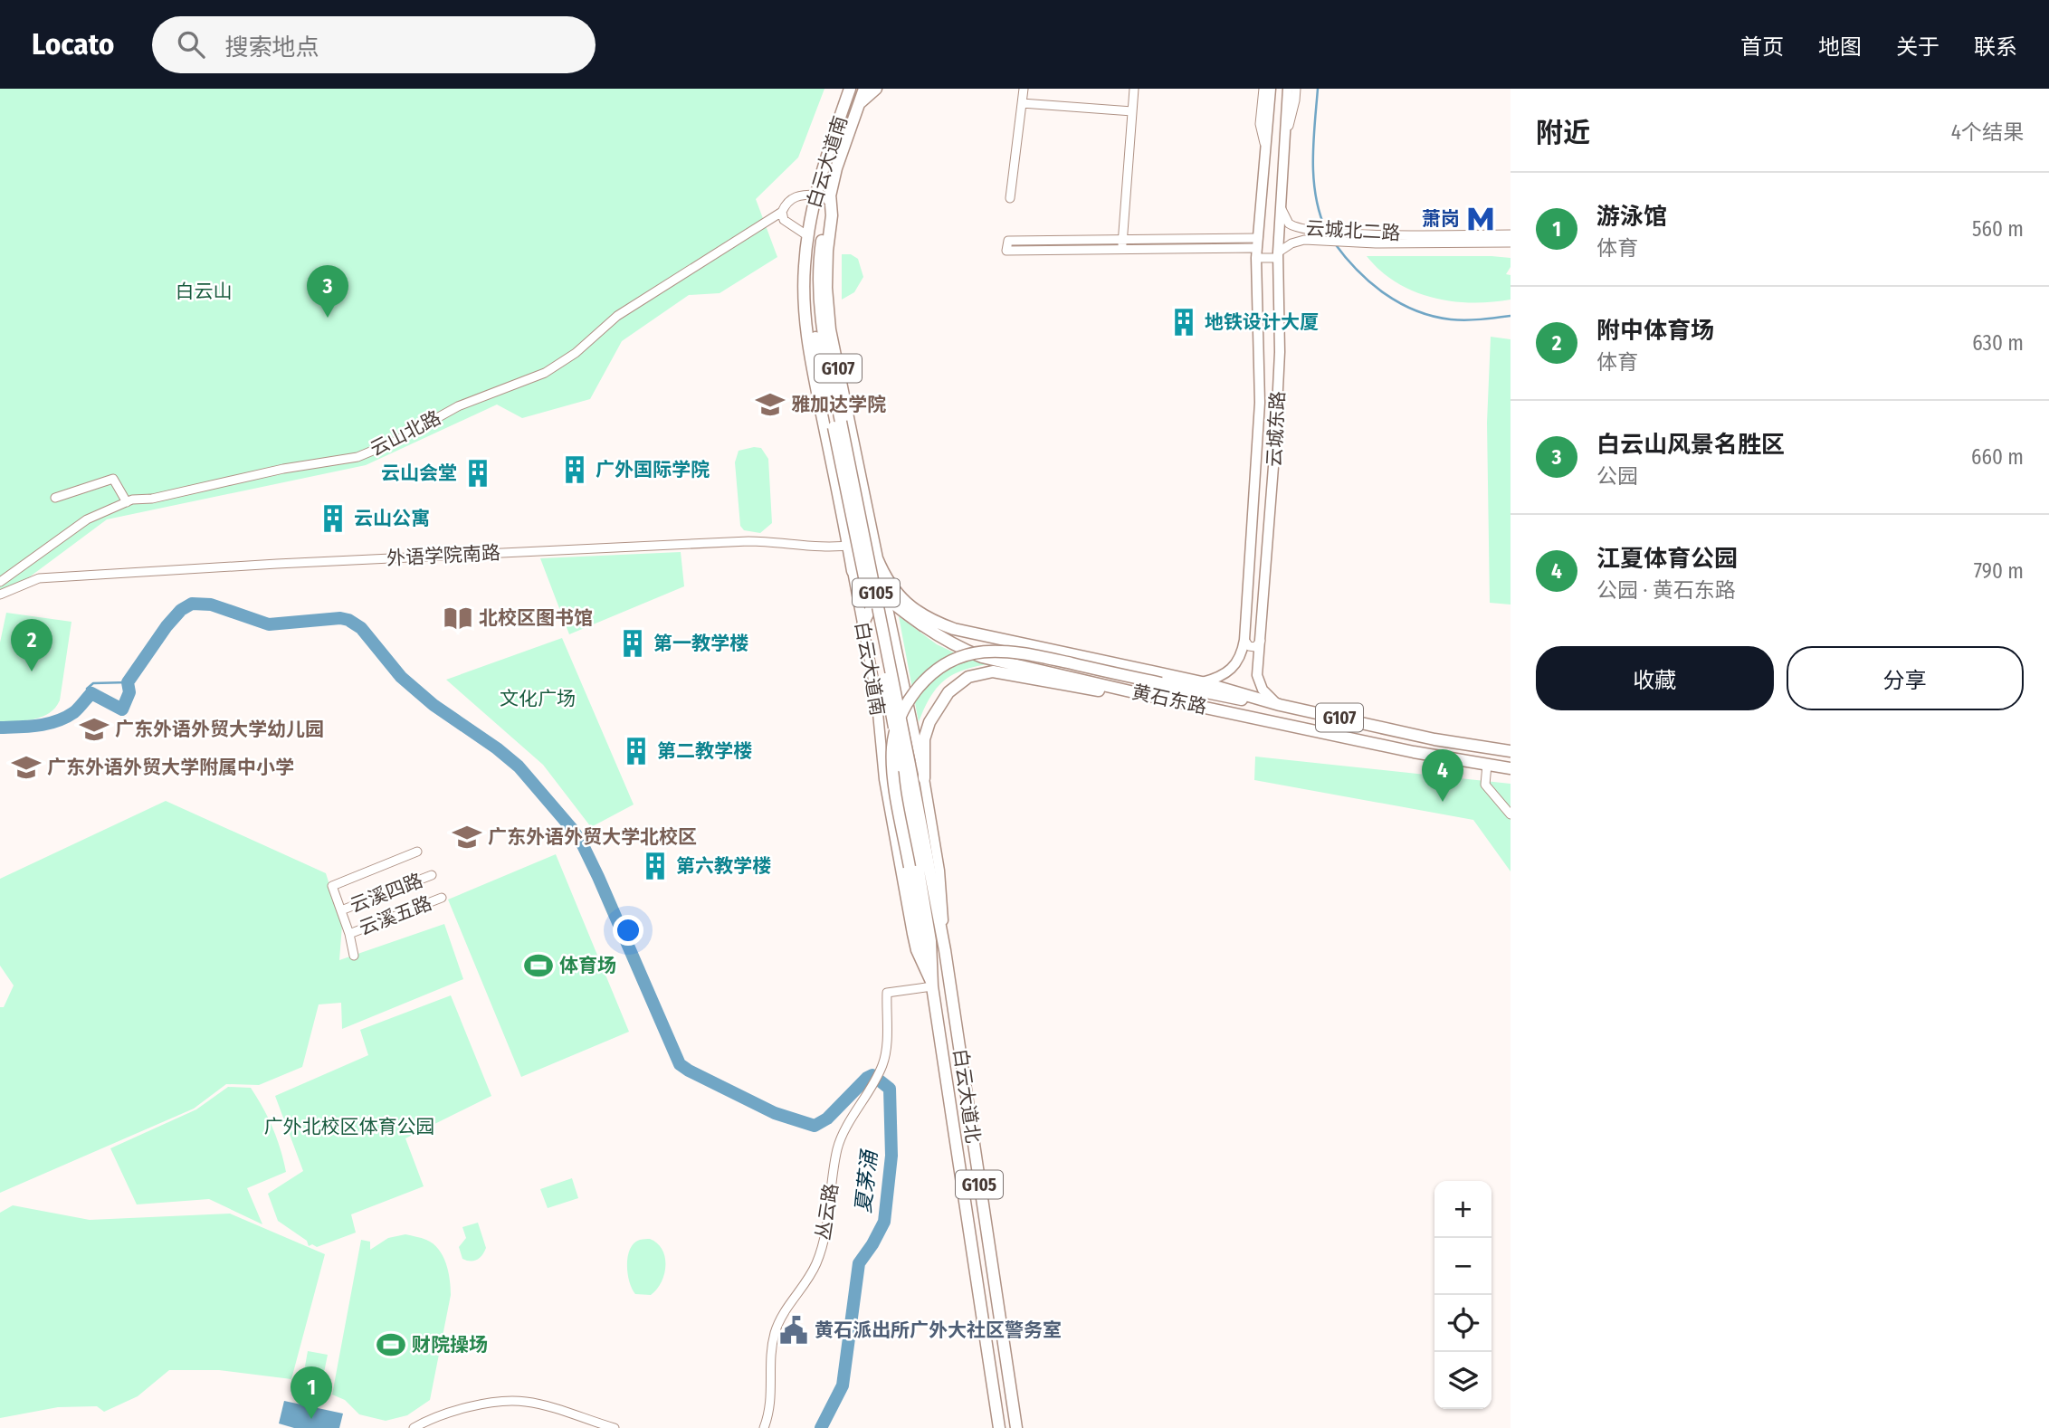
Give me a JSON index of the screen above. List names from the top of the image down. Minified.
{"streets":{"highway":["白云大道南","G107","G105","黄石东路","白云大道北"],"main road":["云城东路"],"street":["云城北二路","云山北路","外语学院南路","云溪四路","云溪五路","丛云路"]},"crossings":[["白云大道南","云山北路"],["白云大道南","外语学院南路"],["白云大道南","黄石东路"],["白云大道南","白云大道北"],["白云大道南","丛云路"],["云城北二路","云城东路"],["云城东路","黄石东路"],["白云大道北","丛云路"]],"water":["夏茅涌"],"parks":["白云山","文化广场","广外北校区体育公园"],"places":{"metro station":["萧岗"],"building":["地铁设计大厦","广外国际学院","云山会堂","云山公寓","第一教学楼","第二教学楼","第六教学楼"],"school or university":["雅加达学院","广东外语外贸大学幼儿园","广东外语外贸大学附属中小学","广东外语外贸大学北校区"],"library":["北校区图书馆"],"sports":["体育场","财院操场"],"public building":["黄石派出所广外大社区警务室"]},"page":{"header":"Locato","search":"搜索地点","nav":["首页","地图","关于","联系"],"heading":["附近","4个结果"],"list":[{"mark":"1","name":"游泳馆","note":"体育","value":"560 m"},{"mark":"2","name":"附中体育场","note":"体育","value":"630 m"},{"mark":"3","name":"白云山风景名胜区","note":"公园","value":"660 m"},{"mark":"4","name":"江夏体育公园","note":"公园 · 黄石东路","value":"790 m"}],"pins":["3","2","4","1"],"buttons":["收藏","分享"],"map_buttons":["+","−"]}}
